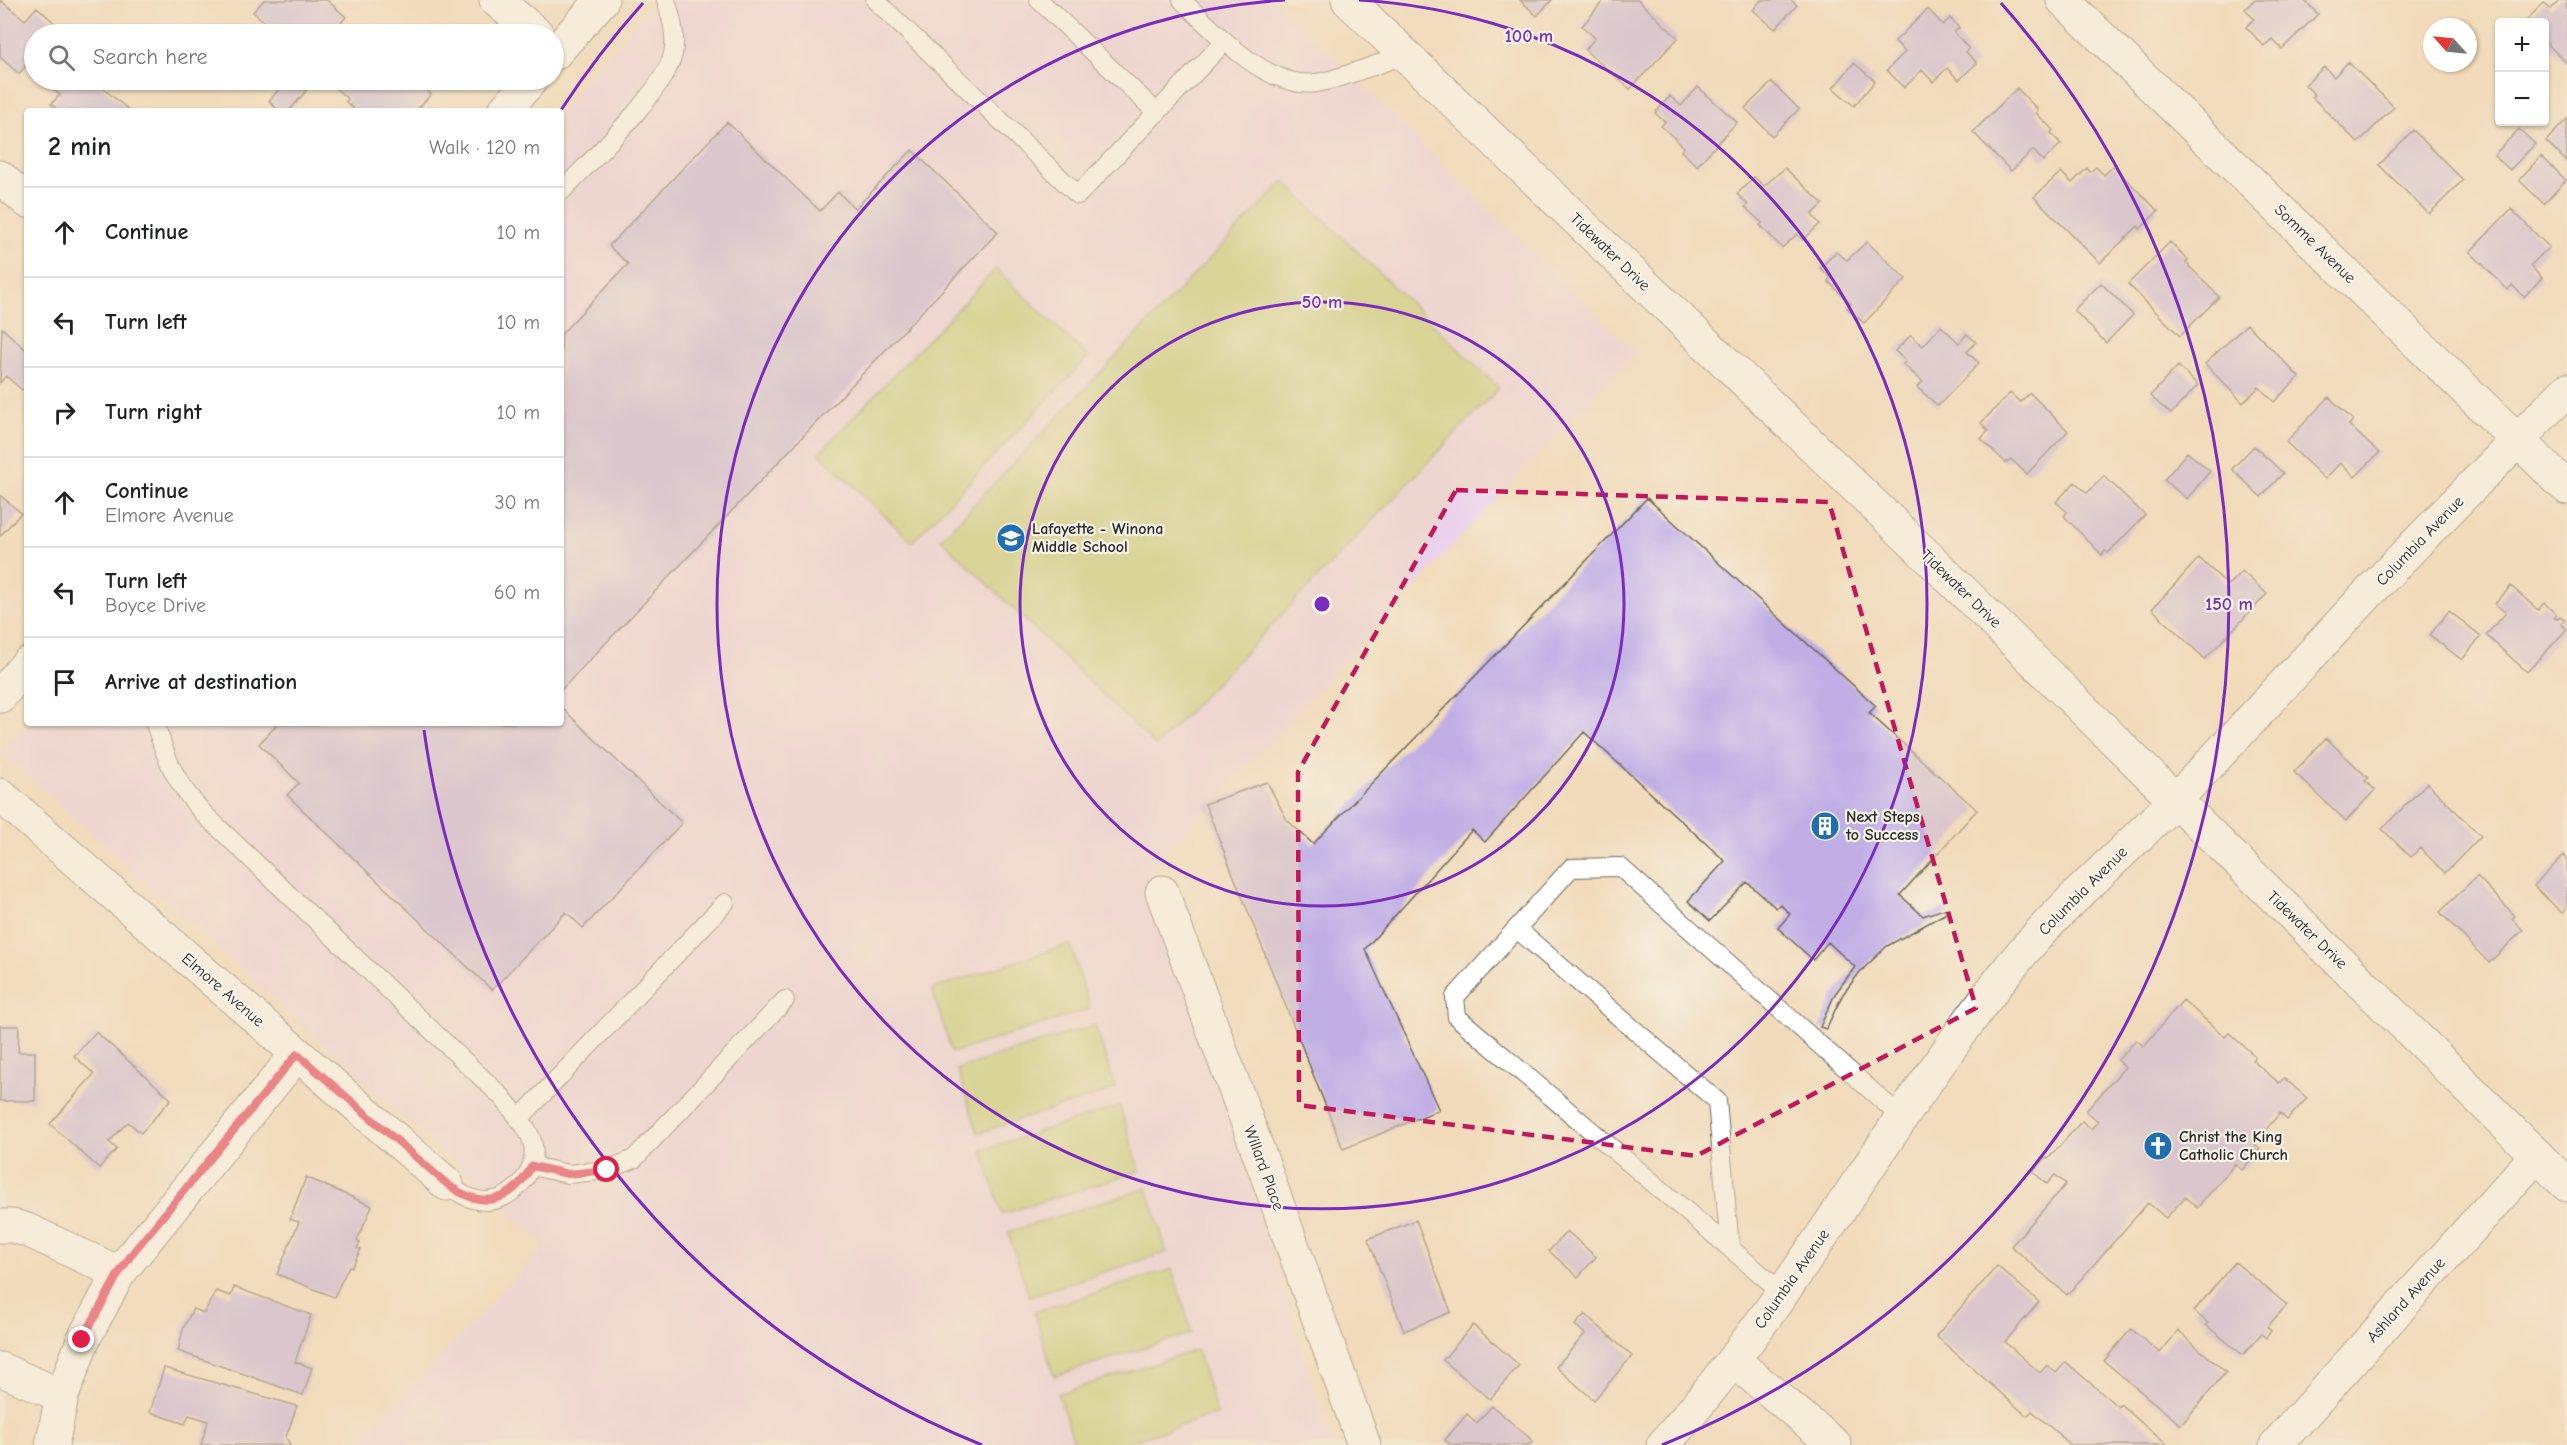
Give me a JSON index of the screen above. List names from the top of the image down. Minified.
{"streets":{"main road":["Somme Avenue","Tidewater Drive","Columbia Avenue","Elmore Avenue","Willard Place","Ashland Avenue"]},"crossings":[["Somme Avenue","Columbia Avenue"],["Tidewater Drive","Columbia Avenue"],["Tidewater Drive","Ashland Avenue"]],"places":{"school or university":["Lafayette - Winona Middle School"],"building":["Next Steps to Success"],"church":["Christ the King Catholic Church"]},"north":"top left","page":{"map_buttons":["+","−"],"search":"Search here","heading":["2 min","Walk · 120 m"],"list":[["Continue","10 m"],["Turn left","10 m"],["Turn right","10 m"],["Continue","Elmore Avenue","30 m"],["Turn left","Boyce Drive","60 m"],"Arrive at destination"]},"rings":["100 m","50 m","150 m"]}
